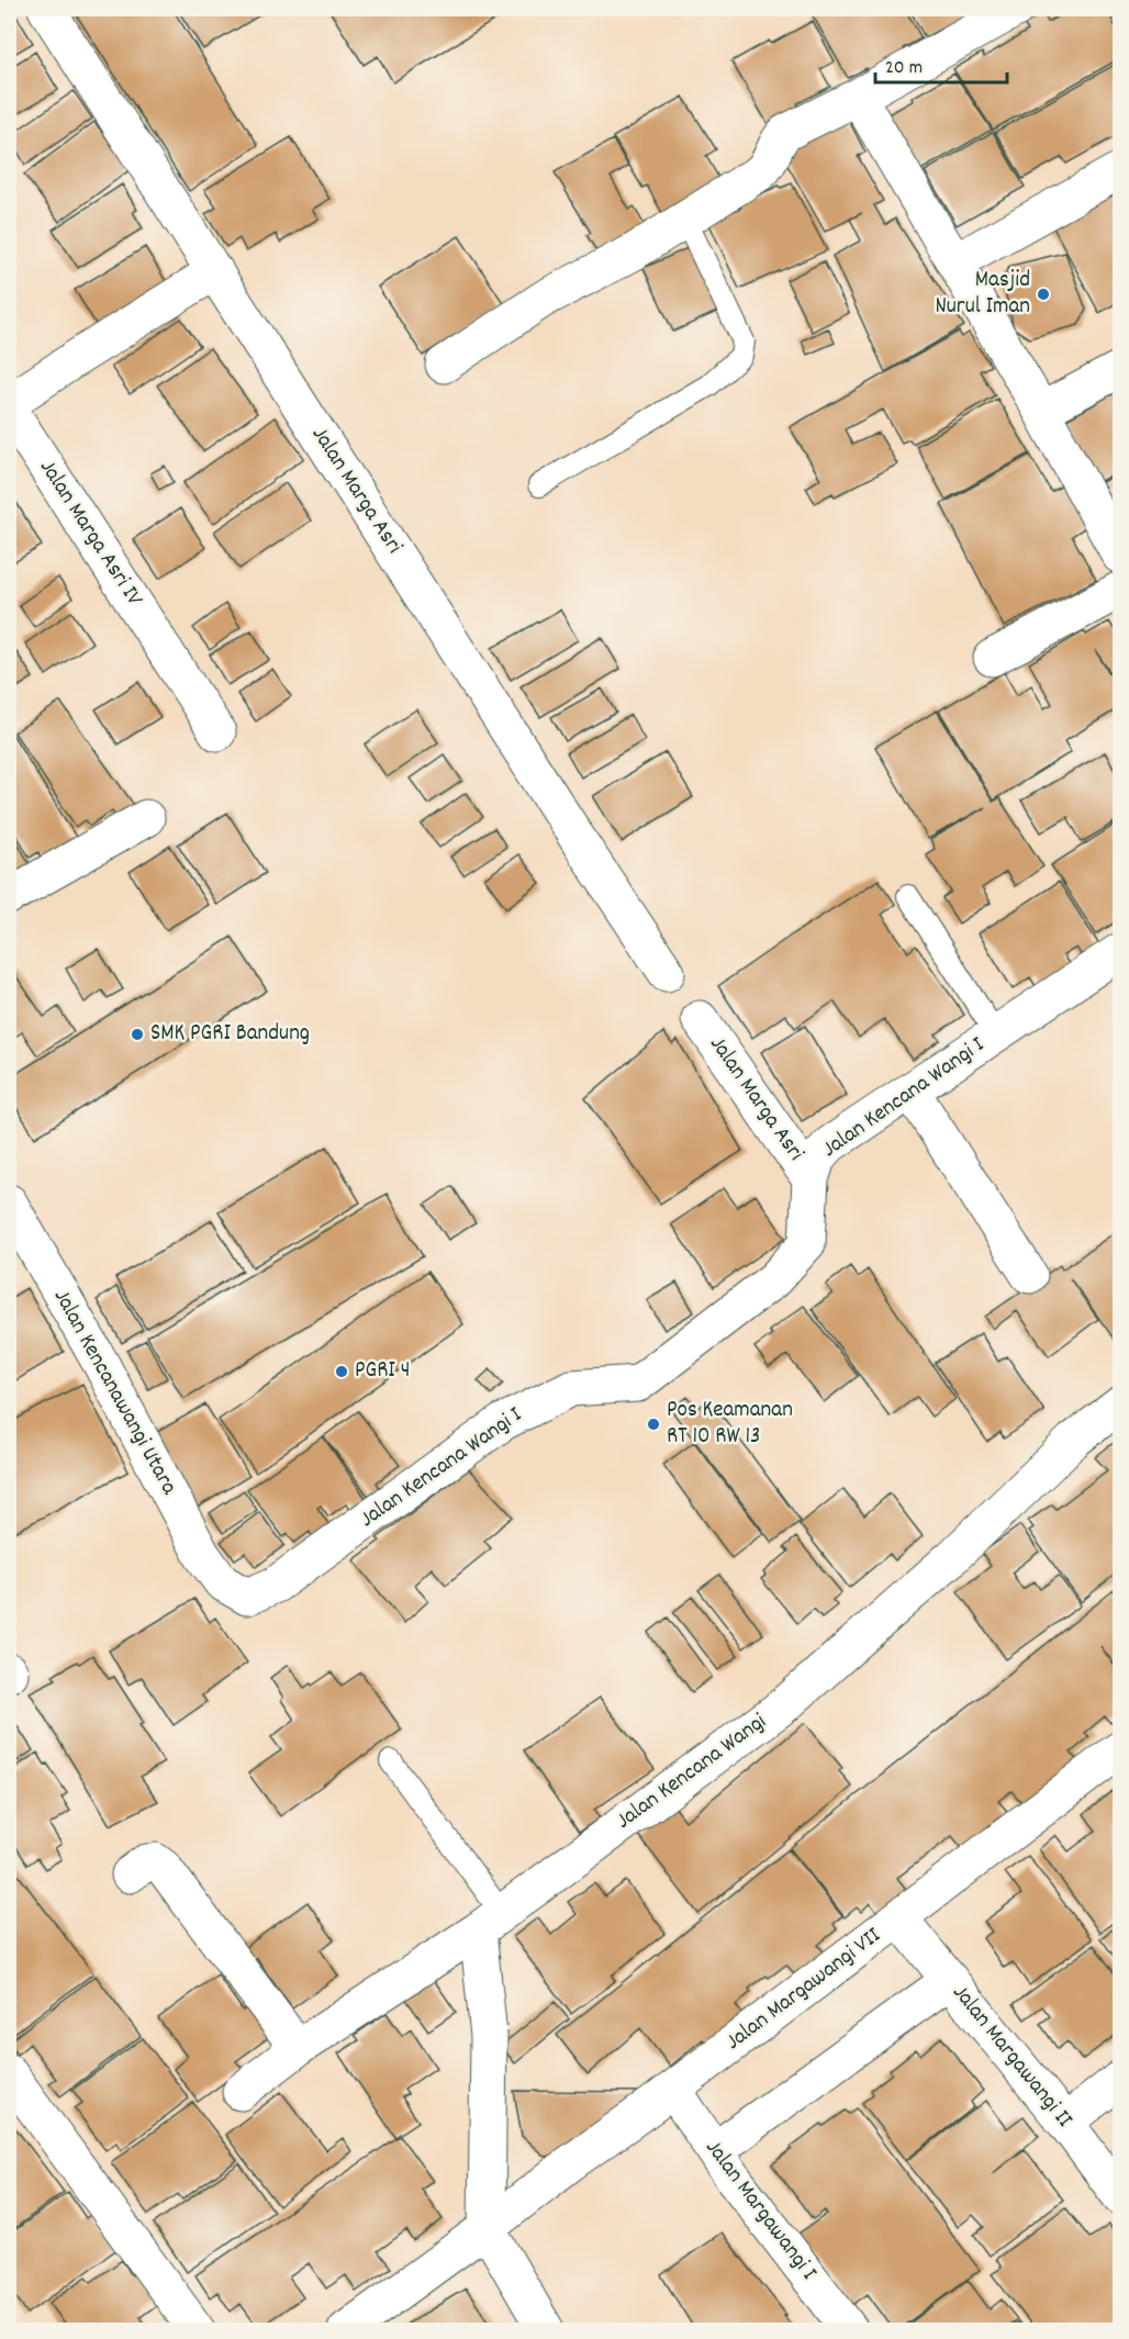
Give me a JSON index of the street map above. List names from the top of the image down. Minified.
{"streets":{"street":["Jalan Marga Asri","Jalan Marga Asri IV","Jalan Kencana Wangi I","Jalan Kencanawangi Utara","Jalan Kencana Wangi","Jalan Margawangi VII","Jalan Margawangi II","Jalan Margawangi I"]},"crossings":[["Jalan Marga Asri","Jalan Marga Asri IV"],["Jalan Marga Asri","Jalan Kencana Wangi I"],["Jalan Kencana Wangi I","Jalan Kencanawangi Utara"],["Jalan Margawangi VII","Jalan Margawangi II"],["Jalan Margawangi VII","Jalan Margawangi I"]],"places":["Masjid Nurul Iman","SMK PGRI Bandung","PGRI 4","Pos Keamanan RT 10 RW 13"],"scale_bar":"20 m"}
